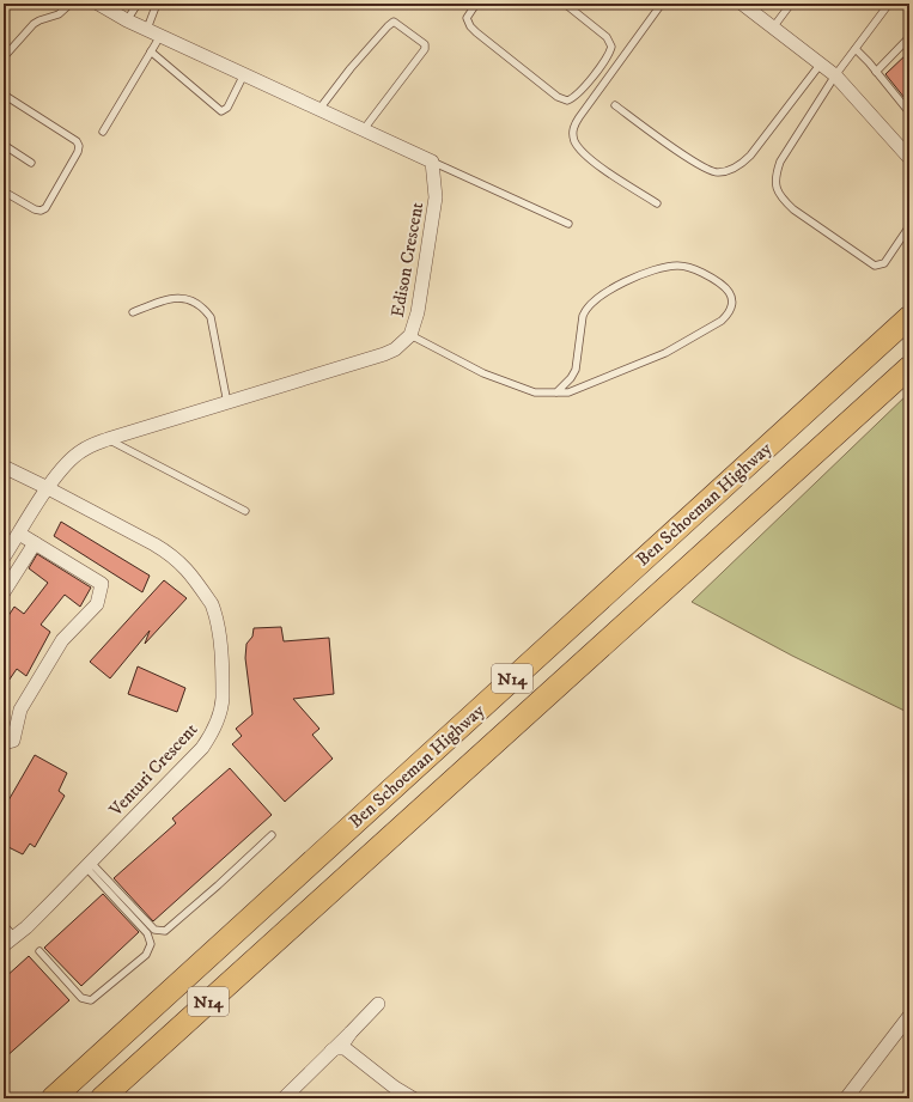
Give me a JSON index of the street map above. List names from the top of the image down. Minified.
{"streets":{"highway":["Ben Schoeman Highway","N14"],"street":["Edison Crescent","Venturi Crescent"]},"crossings":[["Edison Crescent","Venturi Crescent"]]}
